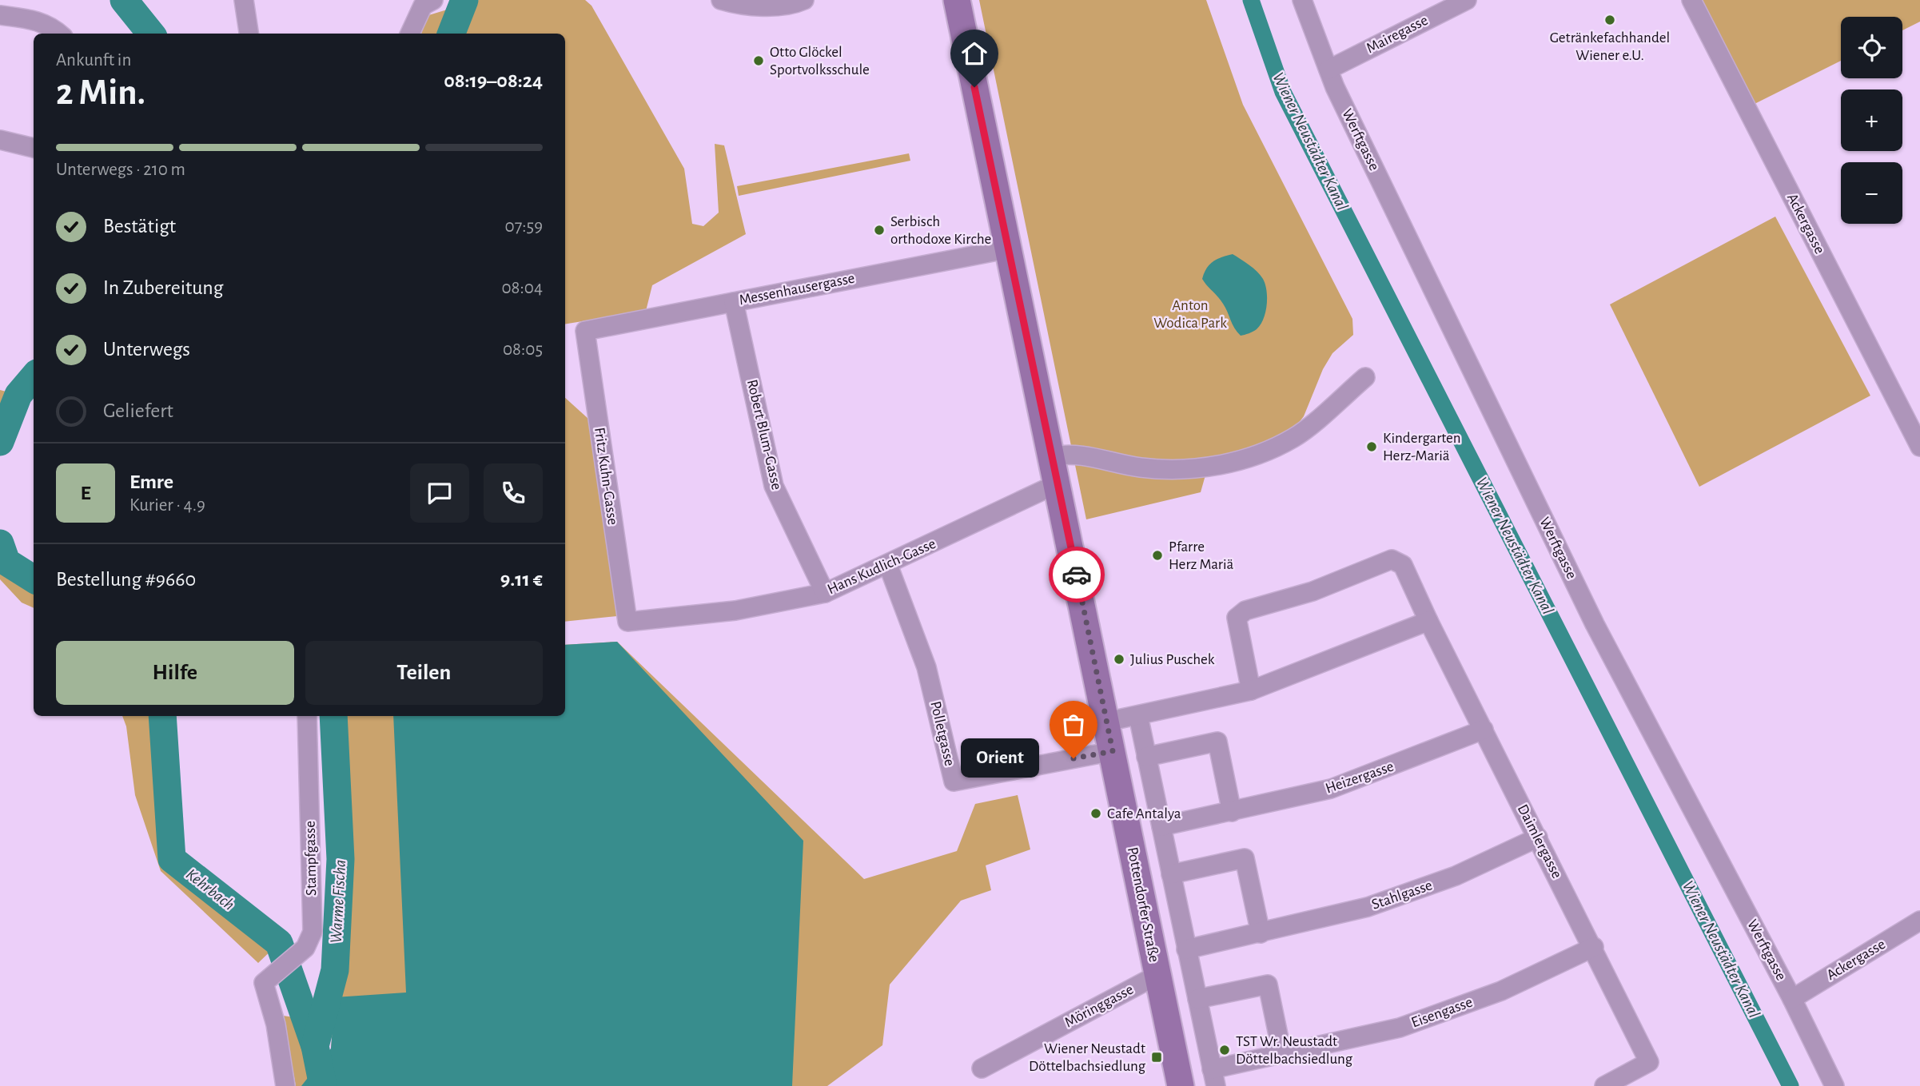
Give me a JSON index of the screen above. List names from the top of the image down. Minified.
{"streets":{"main road":["Pottendorfer Straße"],"street":["Mairegasse","Werftgasse","Ackergasse","Messenhausergasse","Robert Blum-Gasse","Fritz Kuhn-Gasse","Hans Kudlich-Gasse","Polletgasse","Heizergasse","Daimlergasse","Stampfgasse","Stahlgasse","Möringgasse","Eisengasse"]},"crossings":[["Mairegasse","Werftgasse"],["Werftgasse","Ackergasse"],["Messenhausergasse","Robert Blum-Gasse"],["Messenhausergasse","Fritz Kuhn-Gasse"],["Messenhausergasse","Pottendorfer Straße"],["Robert Blum-Gasse","Hans Kudlich-Gasse"],["Fritz Kuhn-Gasse","Hans Kudlich-Gasse"],["Hans Kudlich-Gasse","Polletgasse"],["Hans Kudlich-Gasse","Pottendorfer Straße"],["Polletgasse","Pottendorfer Straße"],["Heizergasse","Daimlergasse"],["Daimlergasse","Stahlgasse"],["Daimlergasse","Eisengasse"],["Pottendorfer Straße","Möringgasse"]],"water":["Wiener Neustädter Kanal","Kehrbach","Warme Fischa"],"parks":["Anton Wodica Park"],"places":{"other":["Getränkefachhandel Wiener e.U.","Otto Glöckel Sportvolksschule","Serbisch orthodoxe Kirche","Kindergarten Herz-Mariä","Pfarre Herz Mariä","Julius Puschek","Orient","Cafe Antalya","TST Wr. Neustadt Döttelbachsiedlung"],"transit":["Wiener Neustadt Döttelbachsiedlung"]},"page":{"map_buttons":["+","−"],"heading":["2 Min.","Ankunft in","08:19–08:24"],"panel":["Emre","Kurier · 4.9","Bestellung #9660","9.11 €"],"bar":"Unterwegs · 210 m","list":[["Bestätigt","07:59"],["In Zubereitung","08:04"],["Unterwegs","08:05"],"Geliefert"],"round":"E","buttons":["Hilfe","Teilen"],"bubble":"Orient"}}
